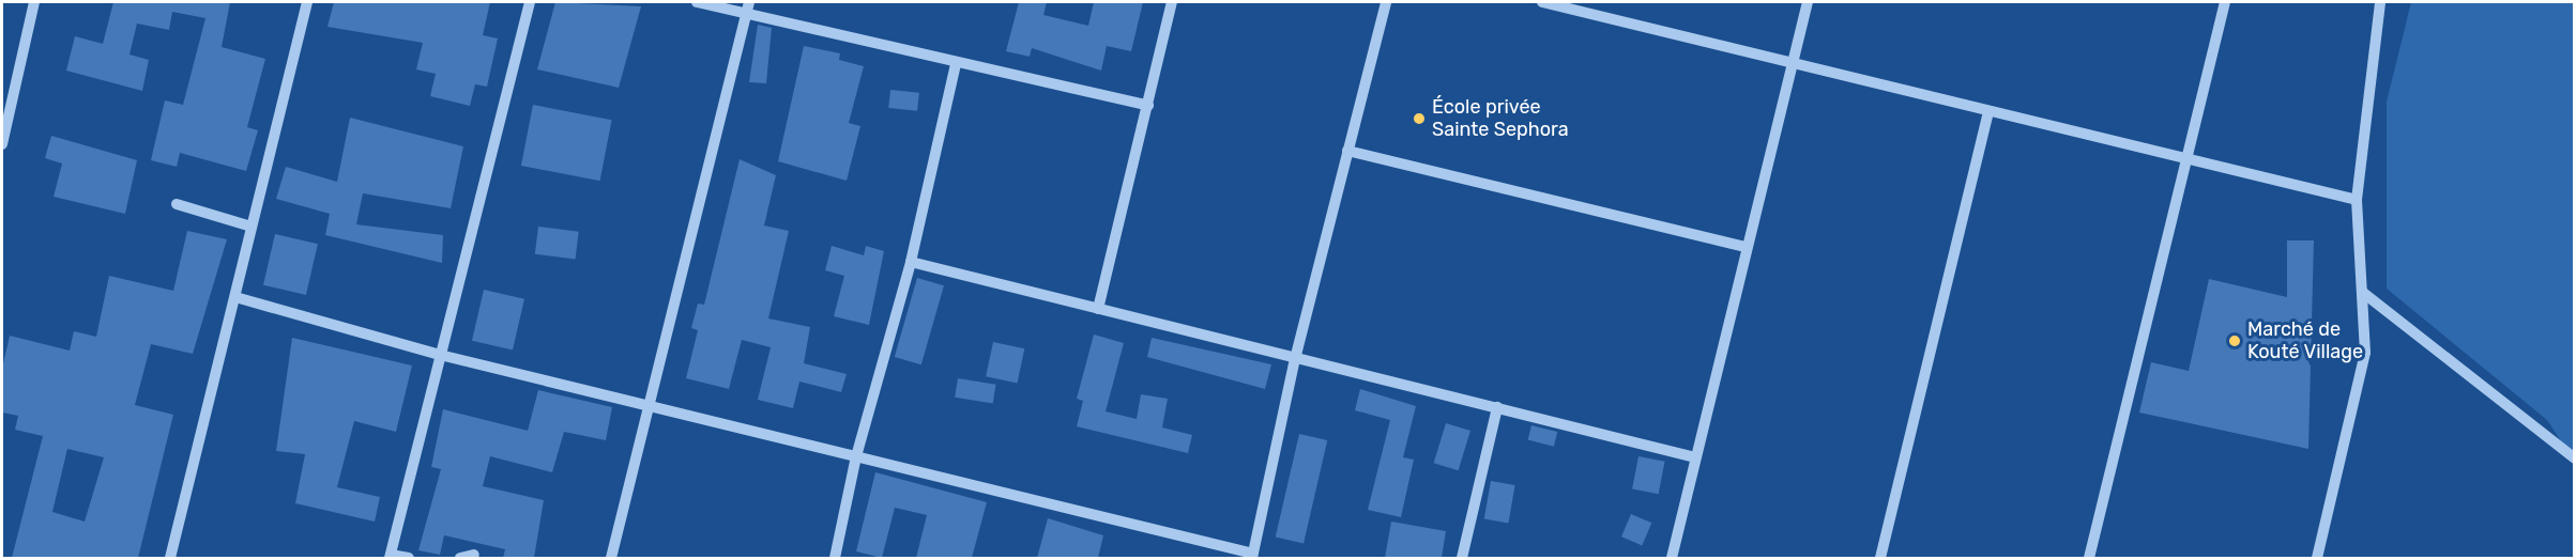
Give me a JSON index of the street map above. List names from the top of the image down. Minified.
{"places":["École privée Sainte Sephora","Marché de Kouté Village"]}
